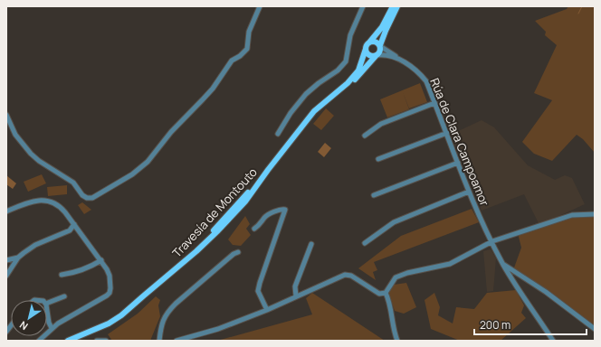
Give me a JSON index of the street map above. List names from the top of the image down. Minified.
{"streets":{"main road":["Travesía de Montouto"],"street":["Rúa de Clara Campoamor"]},"scale_bar":"200 m","north":"bottom left"}
